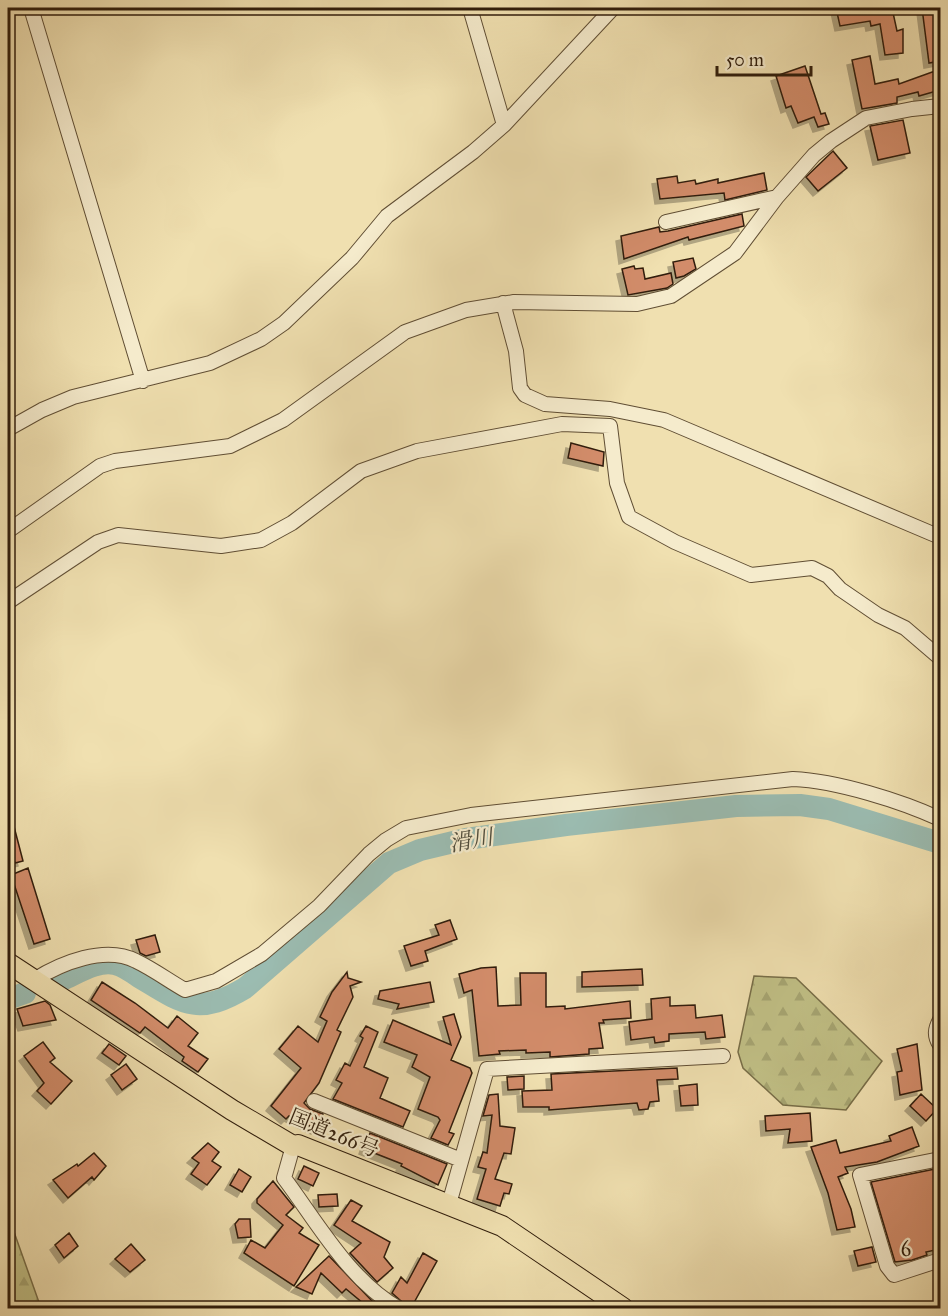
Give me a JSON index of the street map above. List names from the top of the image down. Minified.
{"streets":{"highway":["国道266号"],"street":["6"]},"water":["滑川"],"scale_bar":"50 m"}
